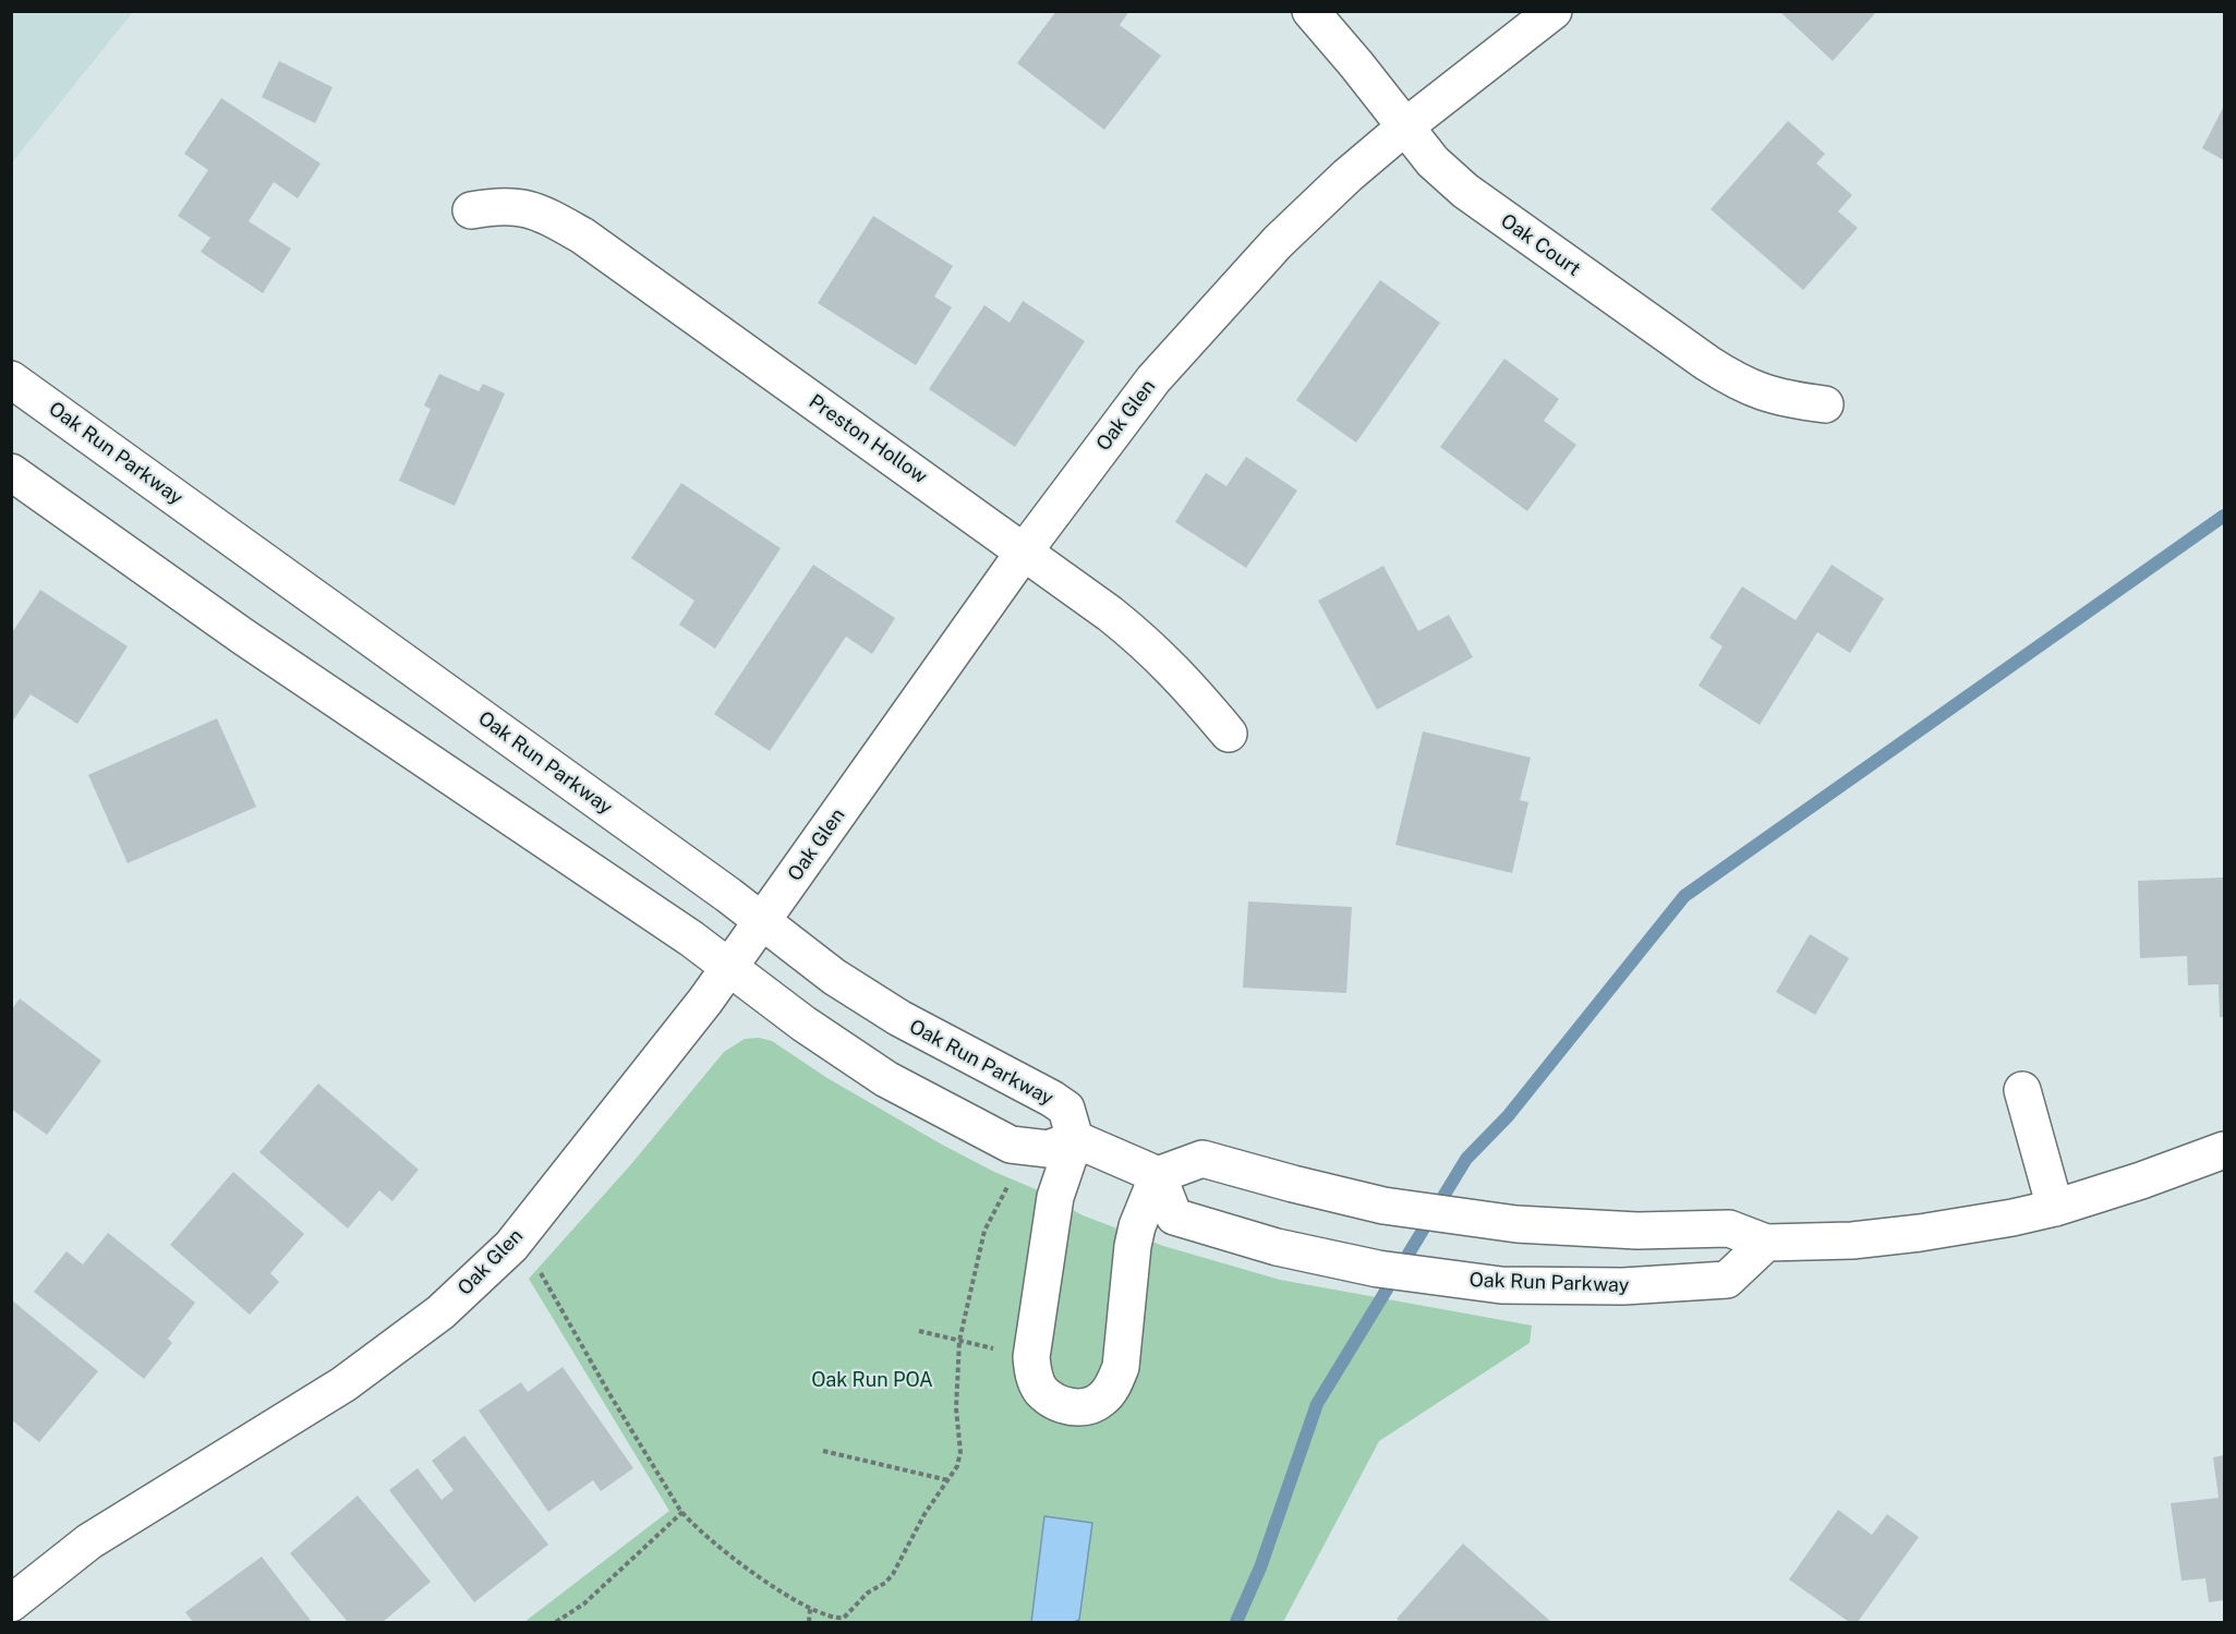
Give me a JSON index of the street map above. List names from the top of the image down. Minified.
{"streets":{"street":["Oak Court","Oak Glen","Preston Hollow","Oak Run Parkway"]},"crossings":[["Oak Court","Oak Glen"],["Oak Glen","Preston Hollow"],["Oak Glen","Oak Run Parkway"]],"parks":["Oak Run POA"]}
